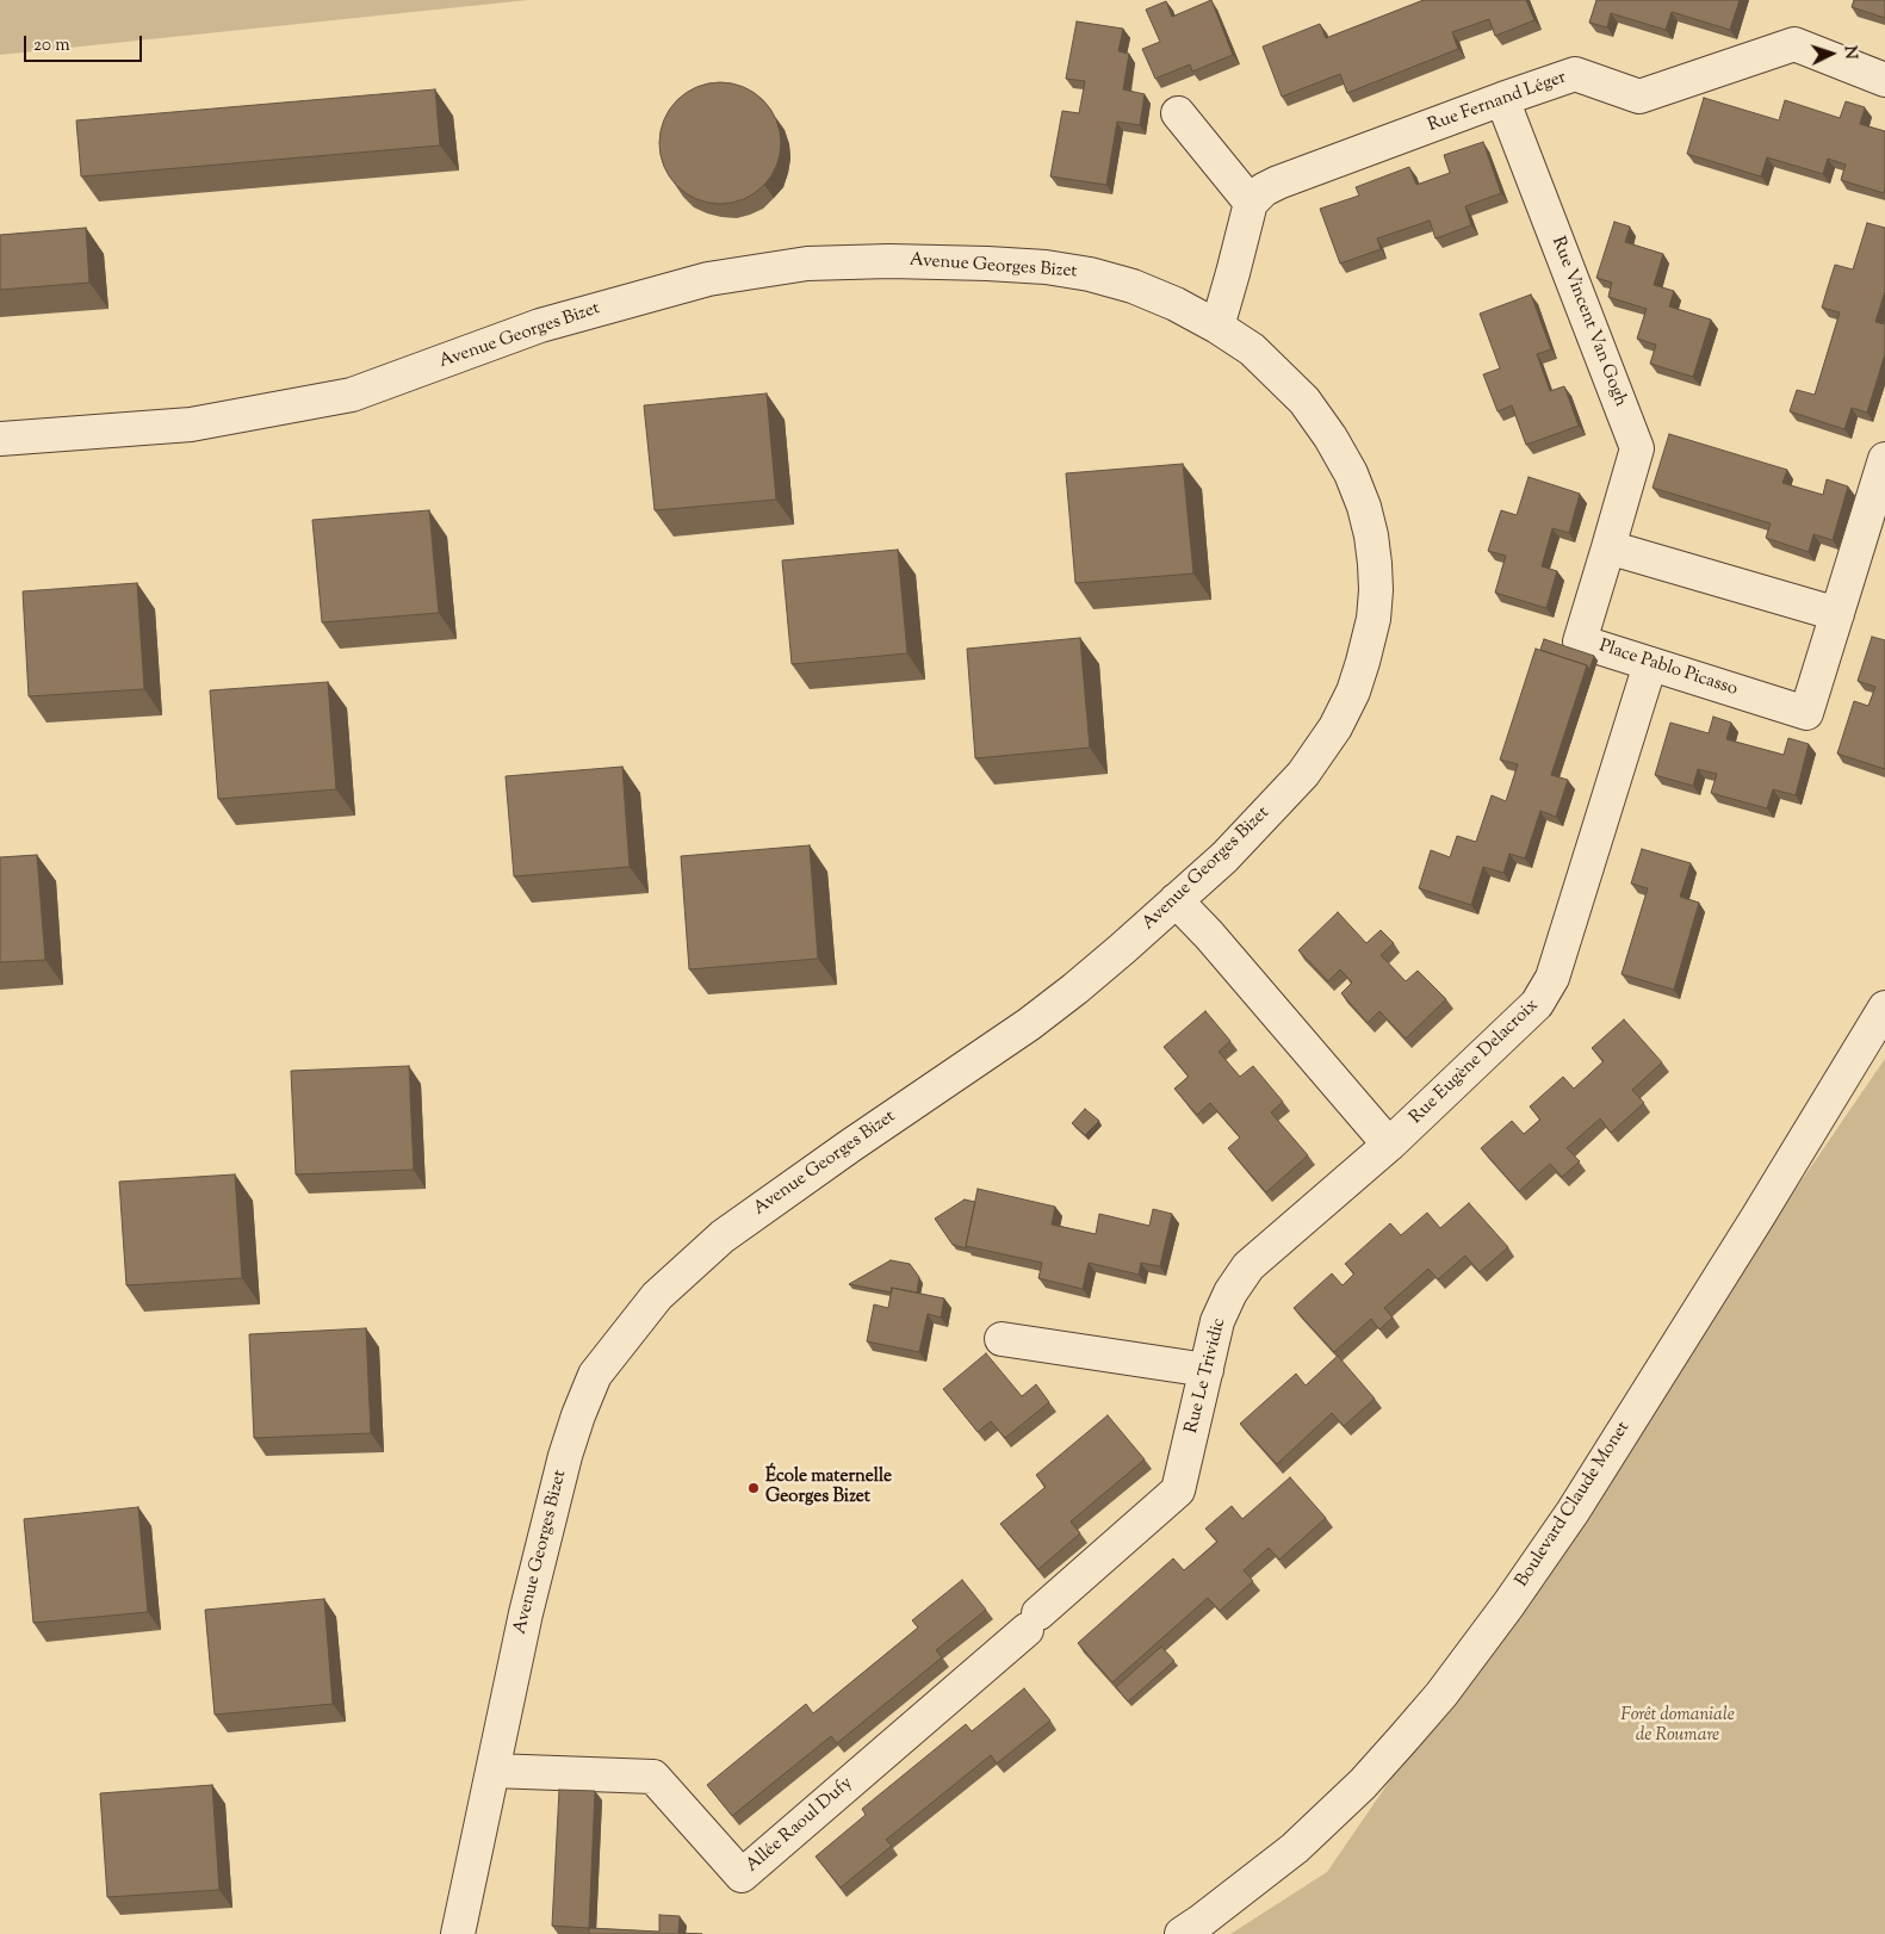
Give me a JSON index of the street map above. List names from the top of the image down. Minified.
{"streets":{"street":["Rue Fernand Léger","Avenue Georges Bizet","Rue Vincent Van Gogh","Place Pablo Picasso","Rue Eugène Delacroix","Rue Le Trividic","Boulevard Claude Monet","Allée Raoul Dufy"]},"crossings":[["Rue Fernand Léger","Rue Vincent Van Gogh"],["Avenue Georges Bizet","Allée Raoul Dufy"],["Rue Vincent Van Gogh","Place Pablo Picasso"],["Place Pablo Picasso","Rue Eugène Delacroix"],["Rue Eugène Delacroix","Rue Le Trividic"],["Rue Le Trividic","Allée Raoul Dufy"]],"parks":["Forêt domaniale de Roumare"],"places":["École maternelle Georges Bizet"],"scale_bar":"20 m","north":"right"}
